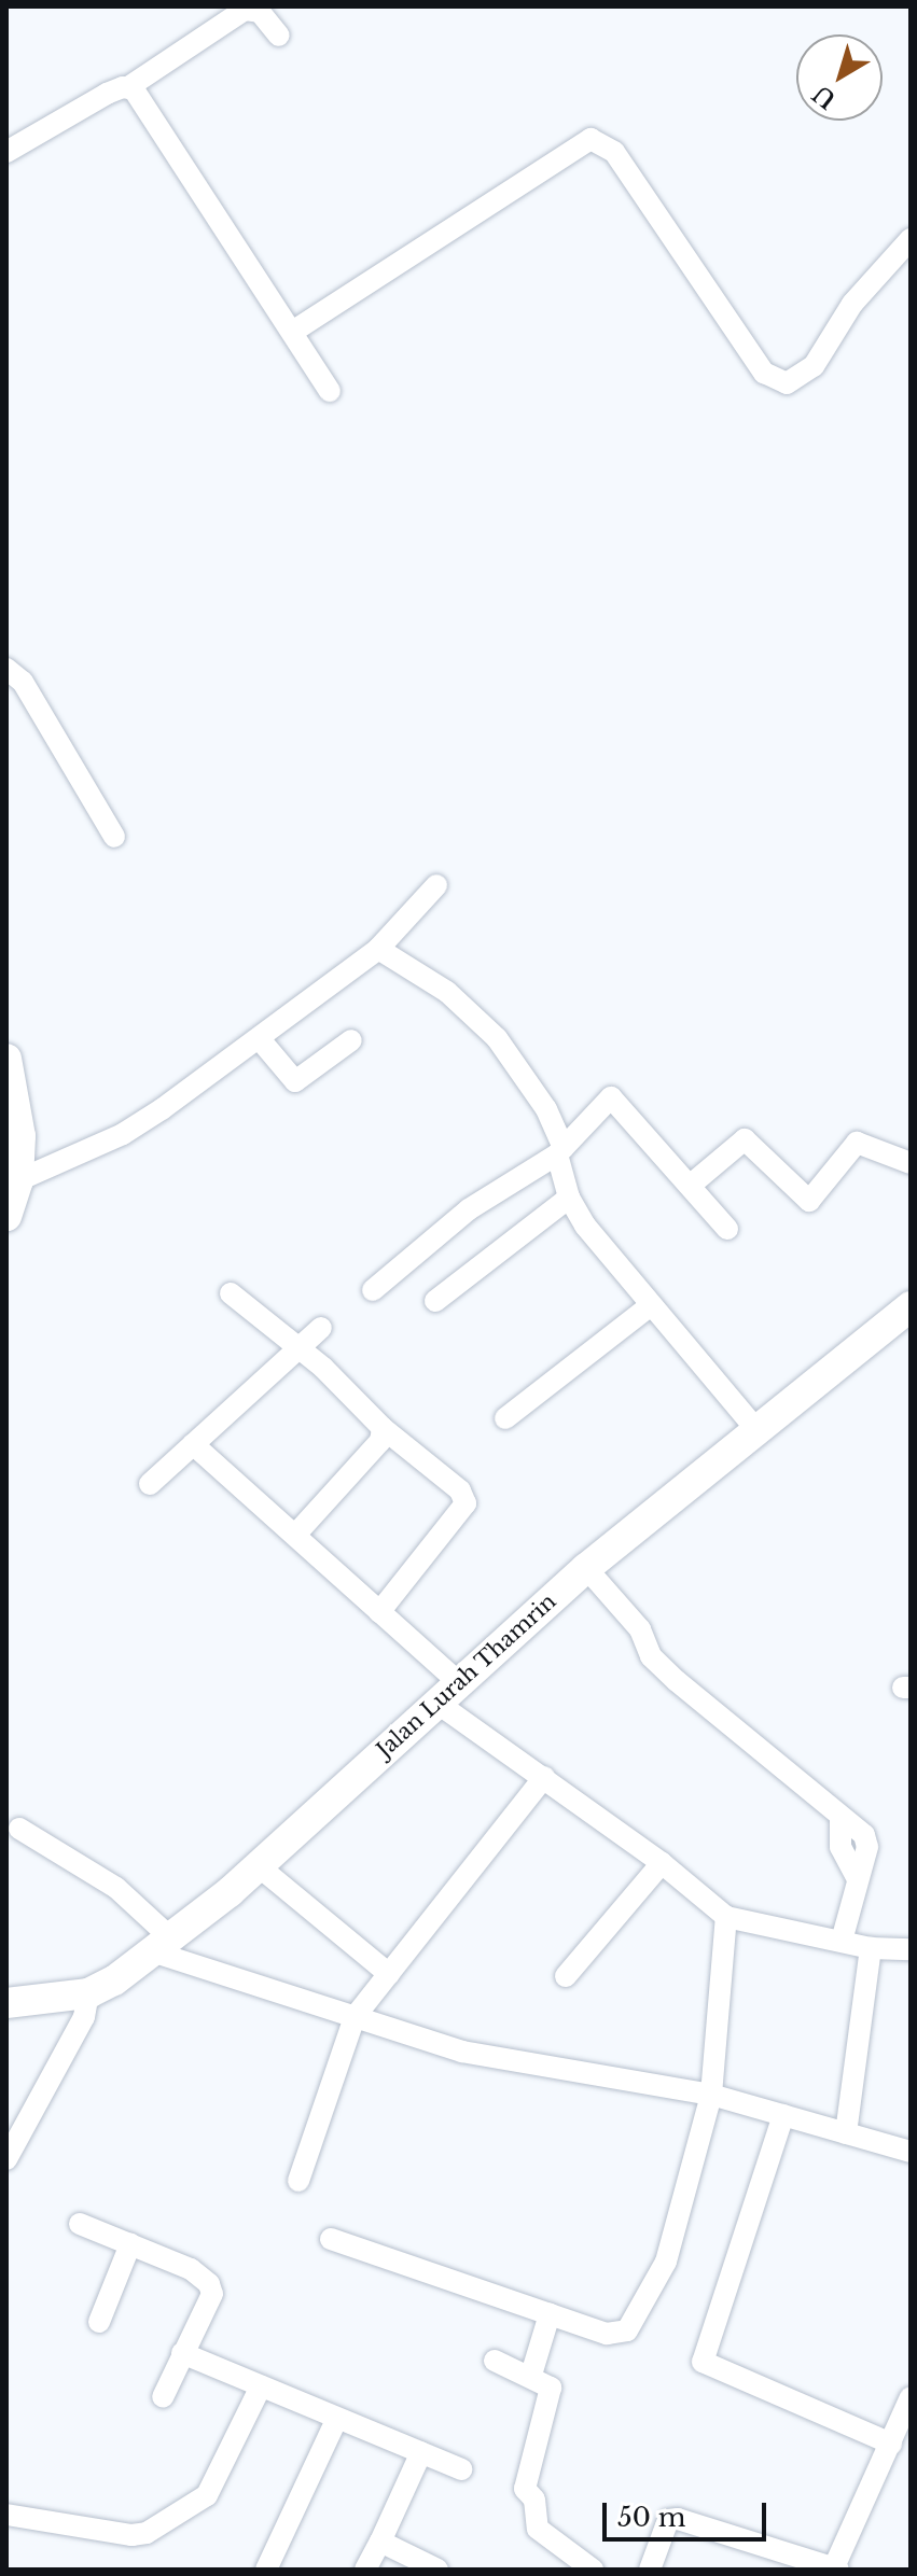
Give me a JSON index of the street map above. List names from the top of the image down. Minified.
{"streets":{"street":["Jalan Lurah Thamrin"]},"scale_bar":"50 m","north":"bottom left"}
